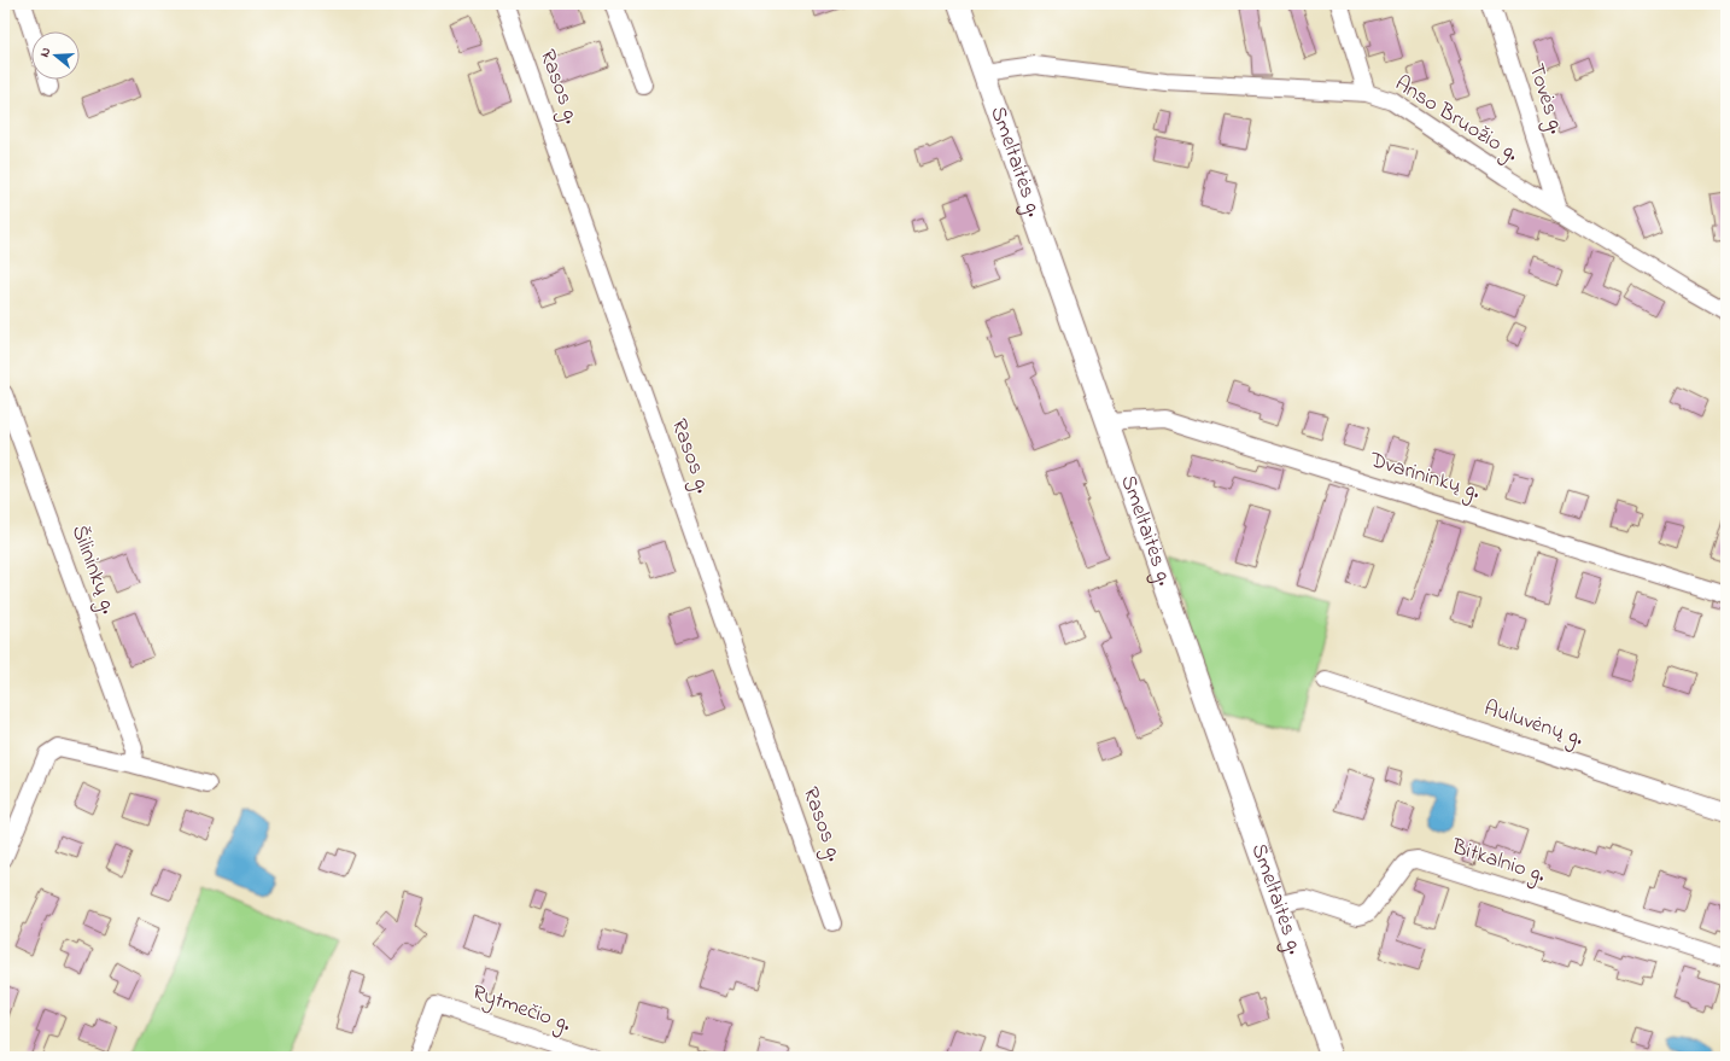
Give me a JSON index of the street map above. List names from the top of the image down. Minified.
{"streets":{"main road":["Smeltaitės g."],"street":["Rasos g.","Tovės g.","Anso Bruožio g.","Dvarininkų g.","Šilininkų g.","Auluvėnų g.","Bitkalnio g.","Rytmečio g."]},"crossings":[["Tovės g.","Anso Bruožio g."],["Anso Bruožio g.","Smeltaitės g."],["Smeltaitės g.","Dvarininkų g."],["Smeltaitės g.","Bitkalnio g."]],"north":"left"}
